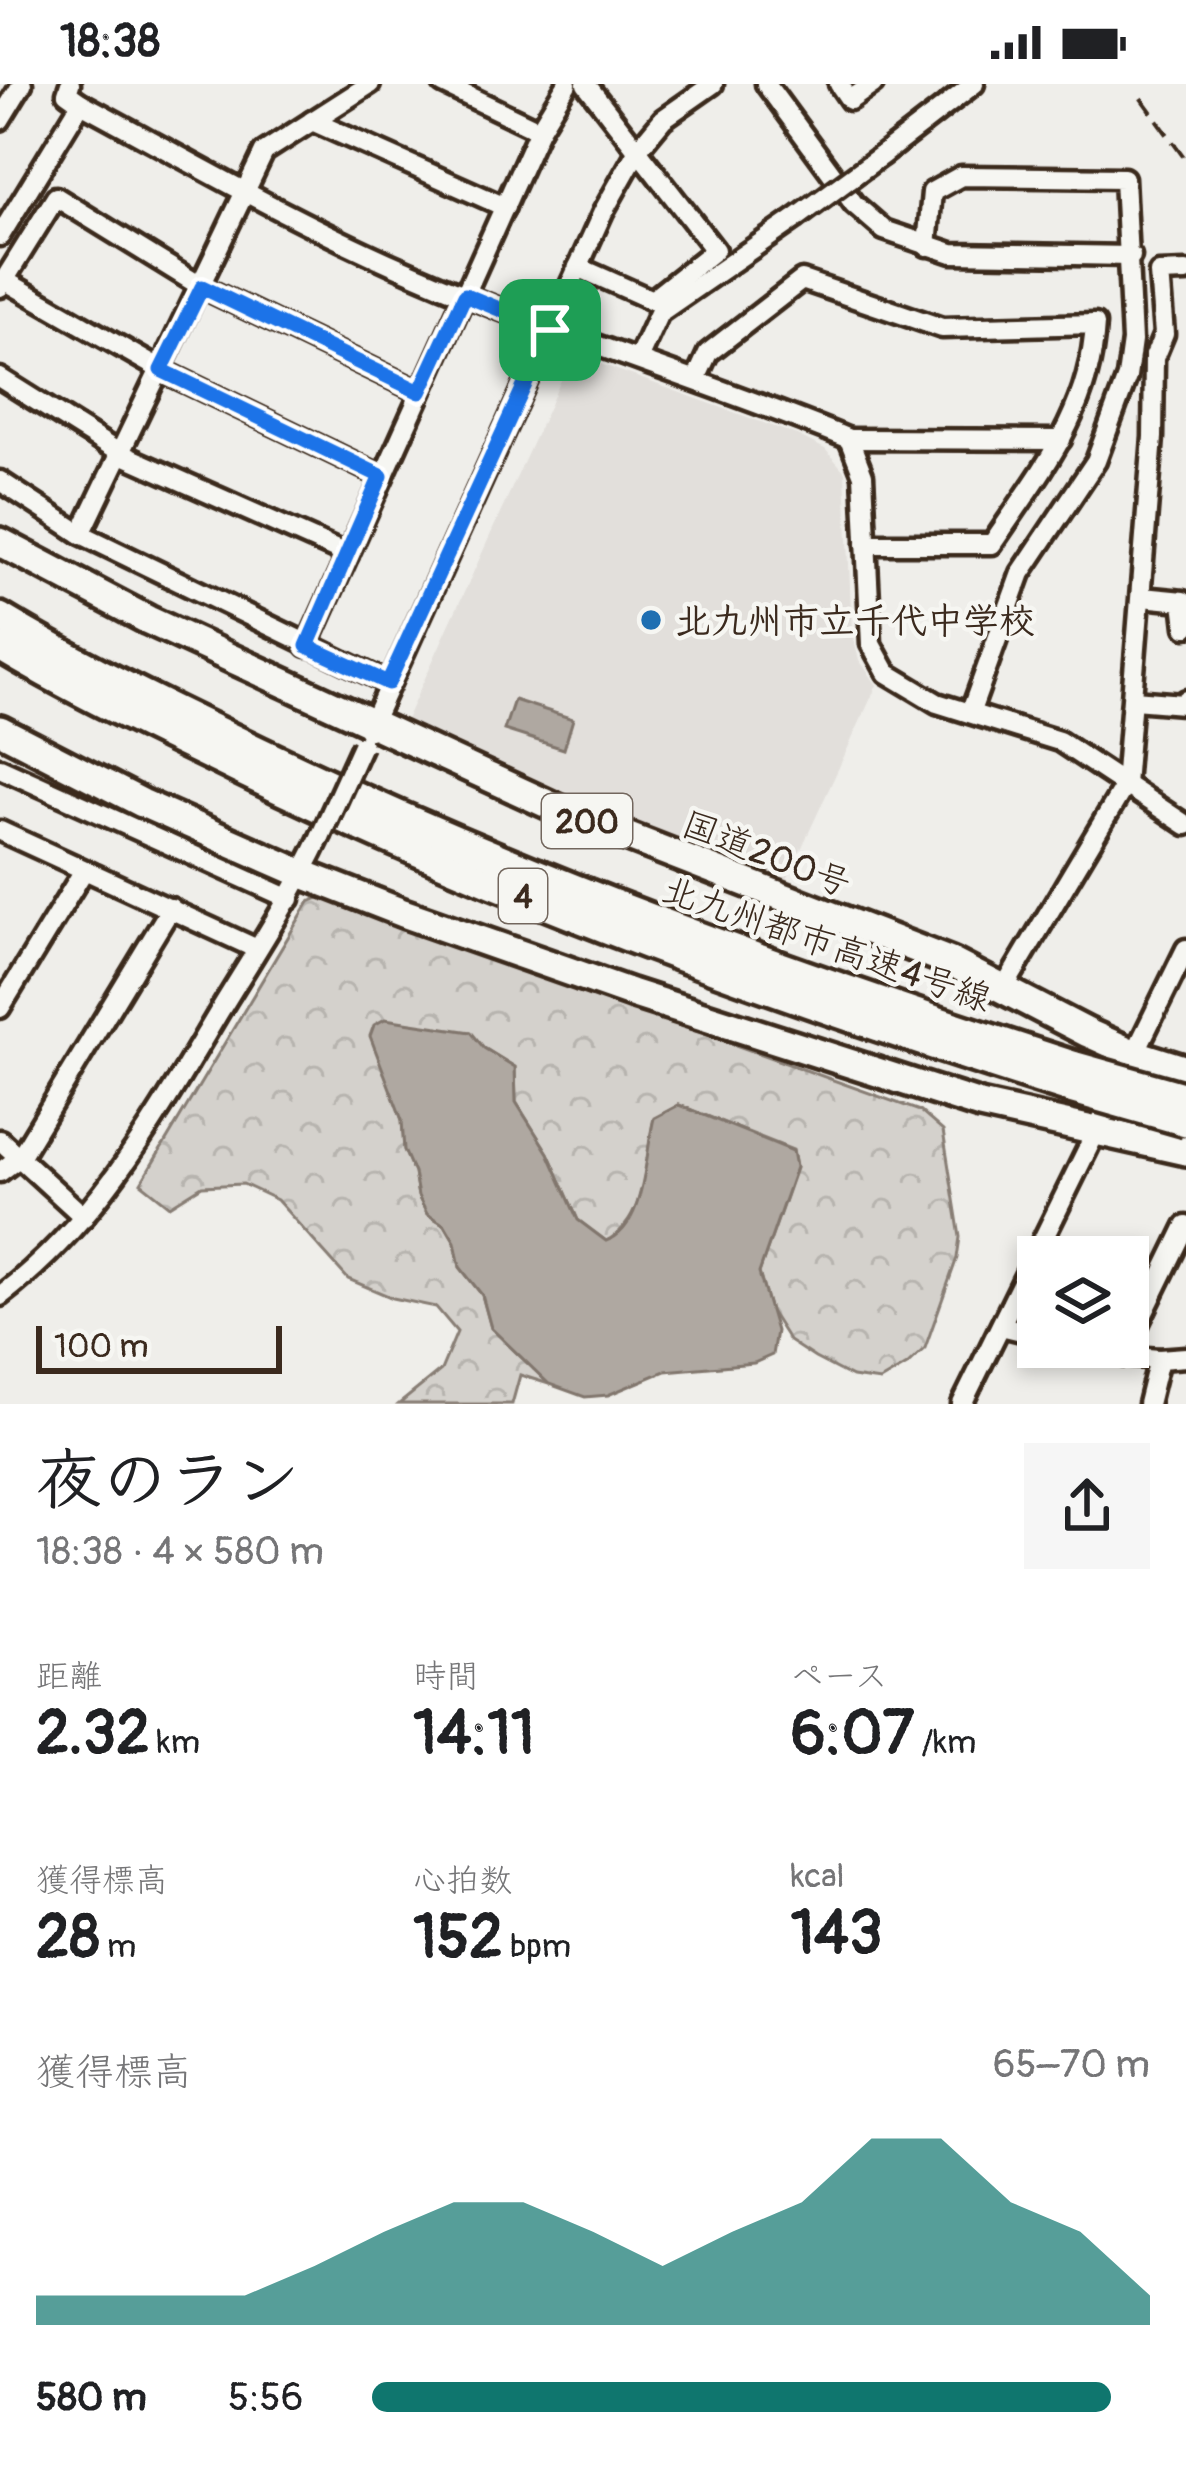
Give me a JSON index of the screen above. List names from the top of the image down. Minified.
{"streets":{"highway":["200","国道200号","4","北九州都市高速4号線"]},"places":["北九州市立千代中学校"],"scale_bar":"100 m","page":{"status":"18:38","scale":"100 m","heading":["夜のラン","18:38 · 4 × 580 m"],"stats":[["距離","2.32 km"],["時間","14:11"],["ペース","6:07 /km"],["獲得標高","28 m"],["心拍数","152 bpm"],["kcal","143"]],"chart":["獲得標高","65–70 m"],"list":[{"name":"580 m","note":"5:56"}]}}
